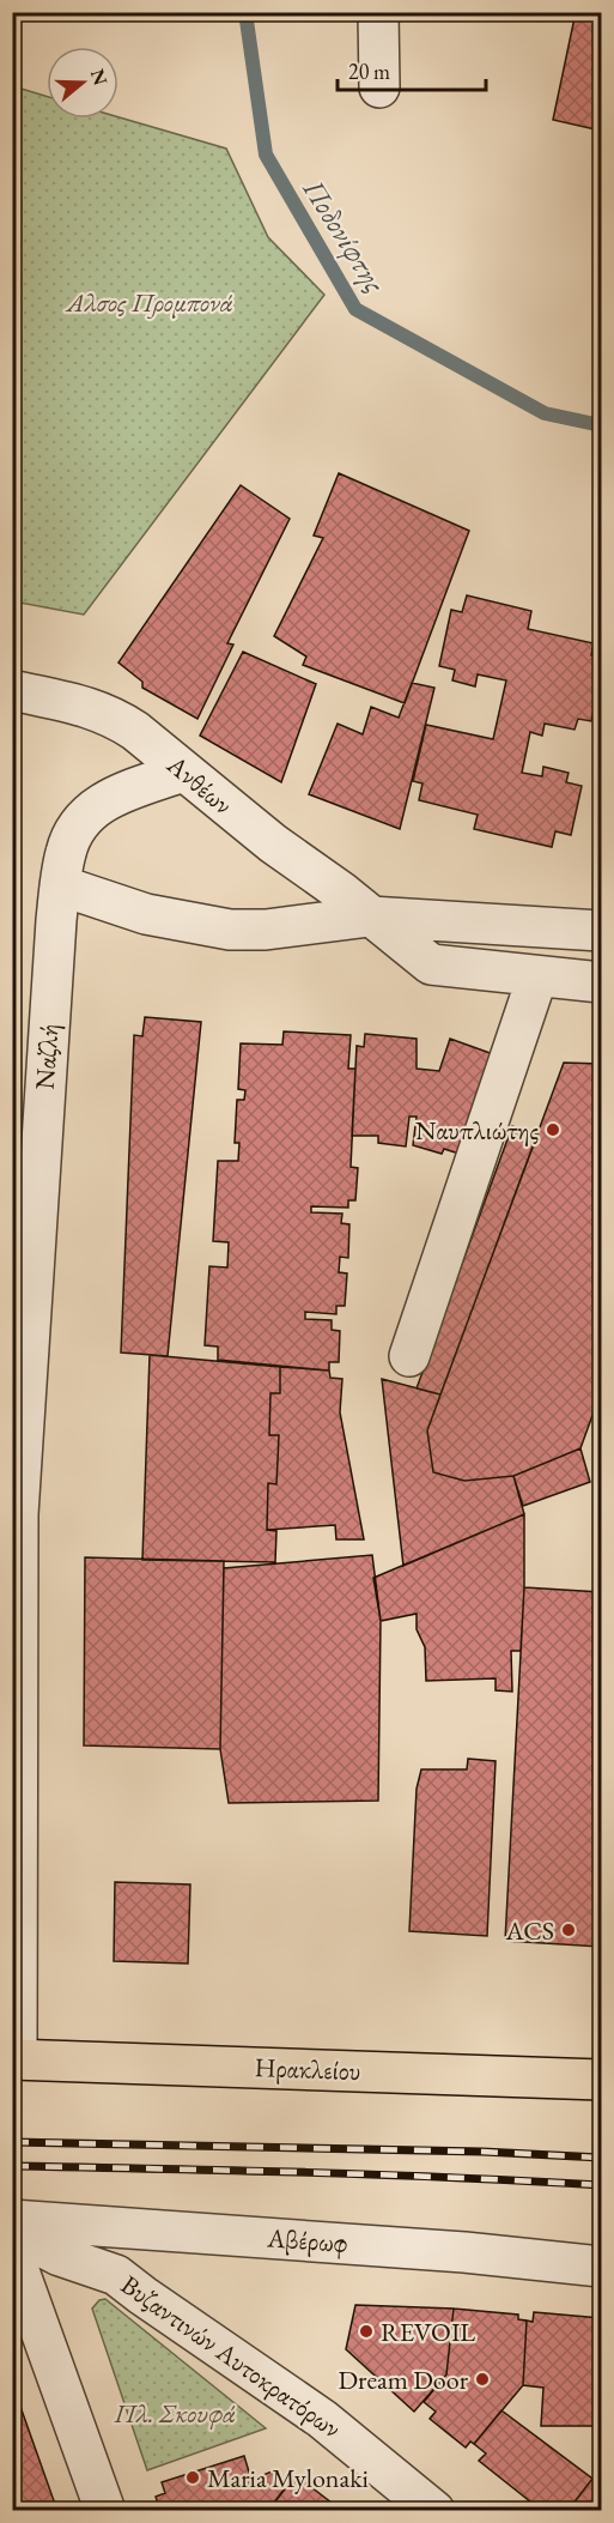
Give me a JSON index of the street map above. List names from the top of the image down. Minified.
{"streets":{"main road":["Ηρακλείου"],"street":["Ανθέων","Ναζλή","Αβέρωφ","Βυζαντινών Αυτοκρατόρων"]},"crossings":[["Ανθέων","Ναζλή"],["Ναζλή","Ηρακλείου"]],"water":["Ποδονίφτης"],"parks":["Αλσος Προμπονά","Πλ. Σκουφά"],"places":["Ναυπλιώτης","ACS","REVOIL","Dream Door","Maria Mylonaki"],"scale_bar":"20 m","north":"right"}
